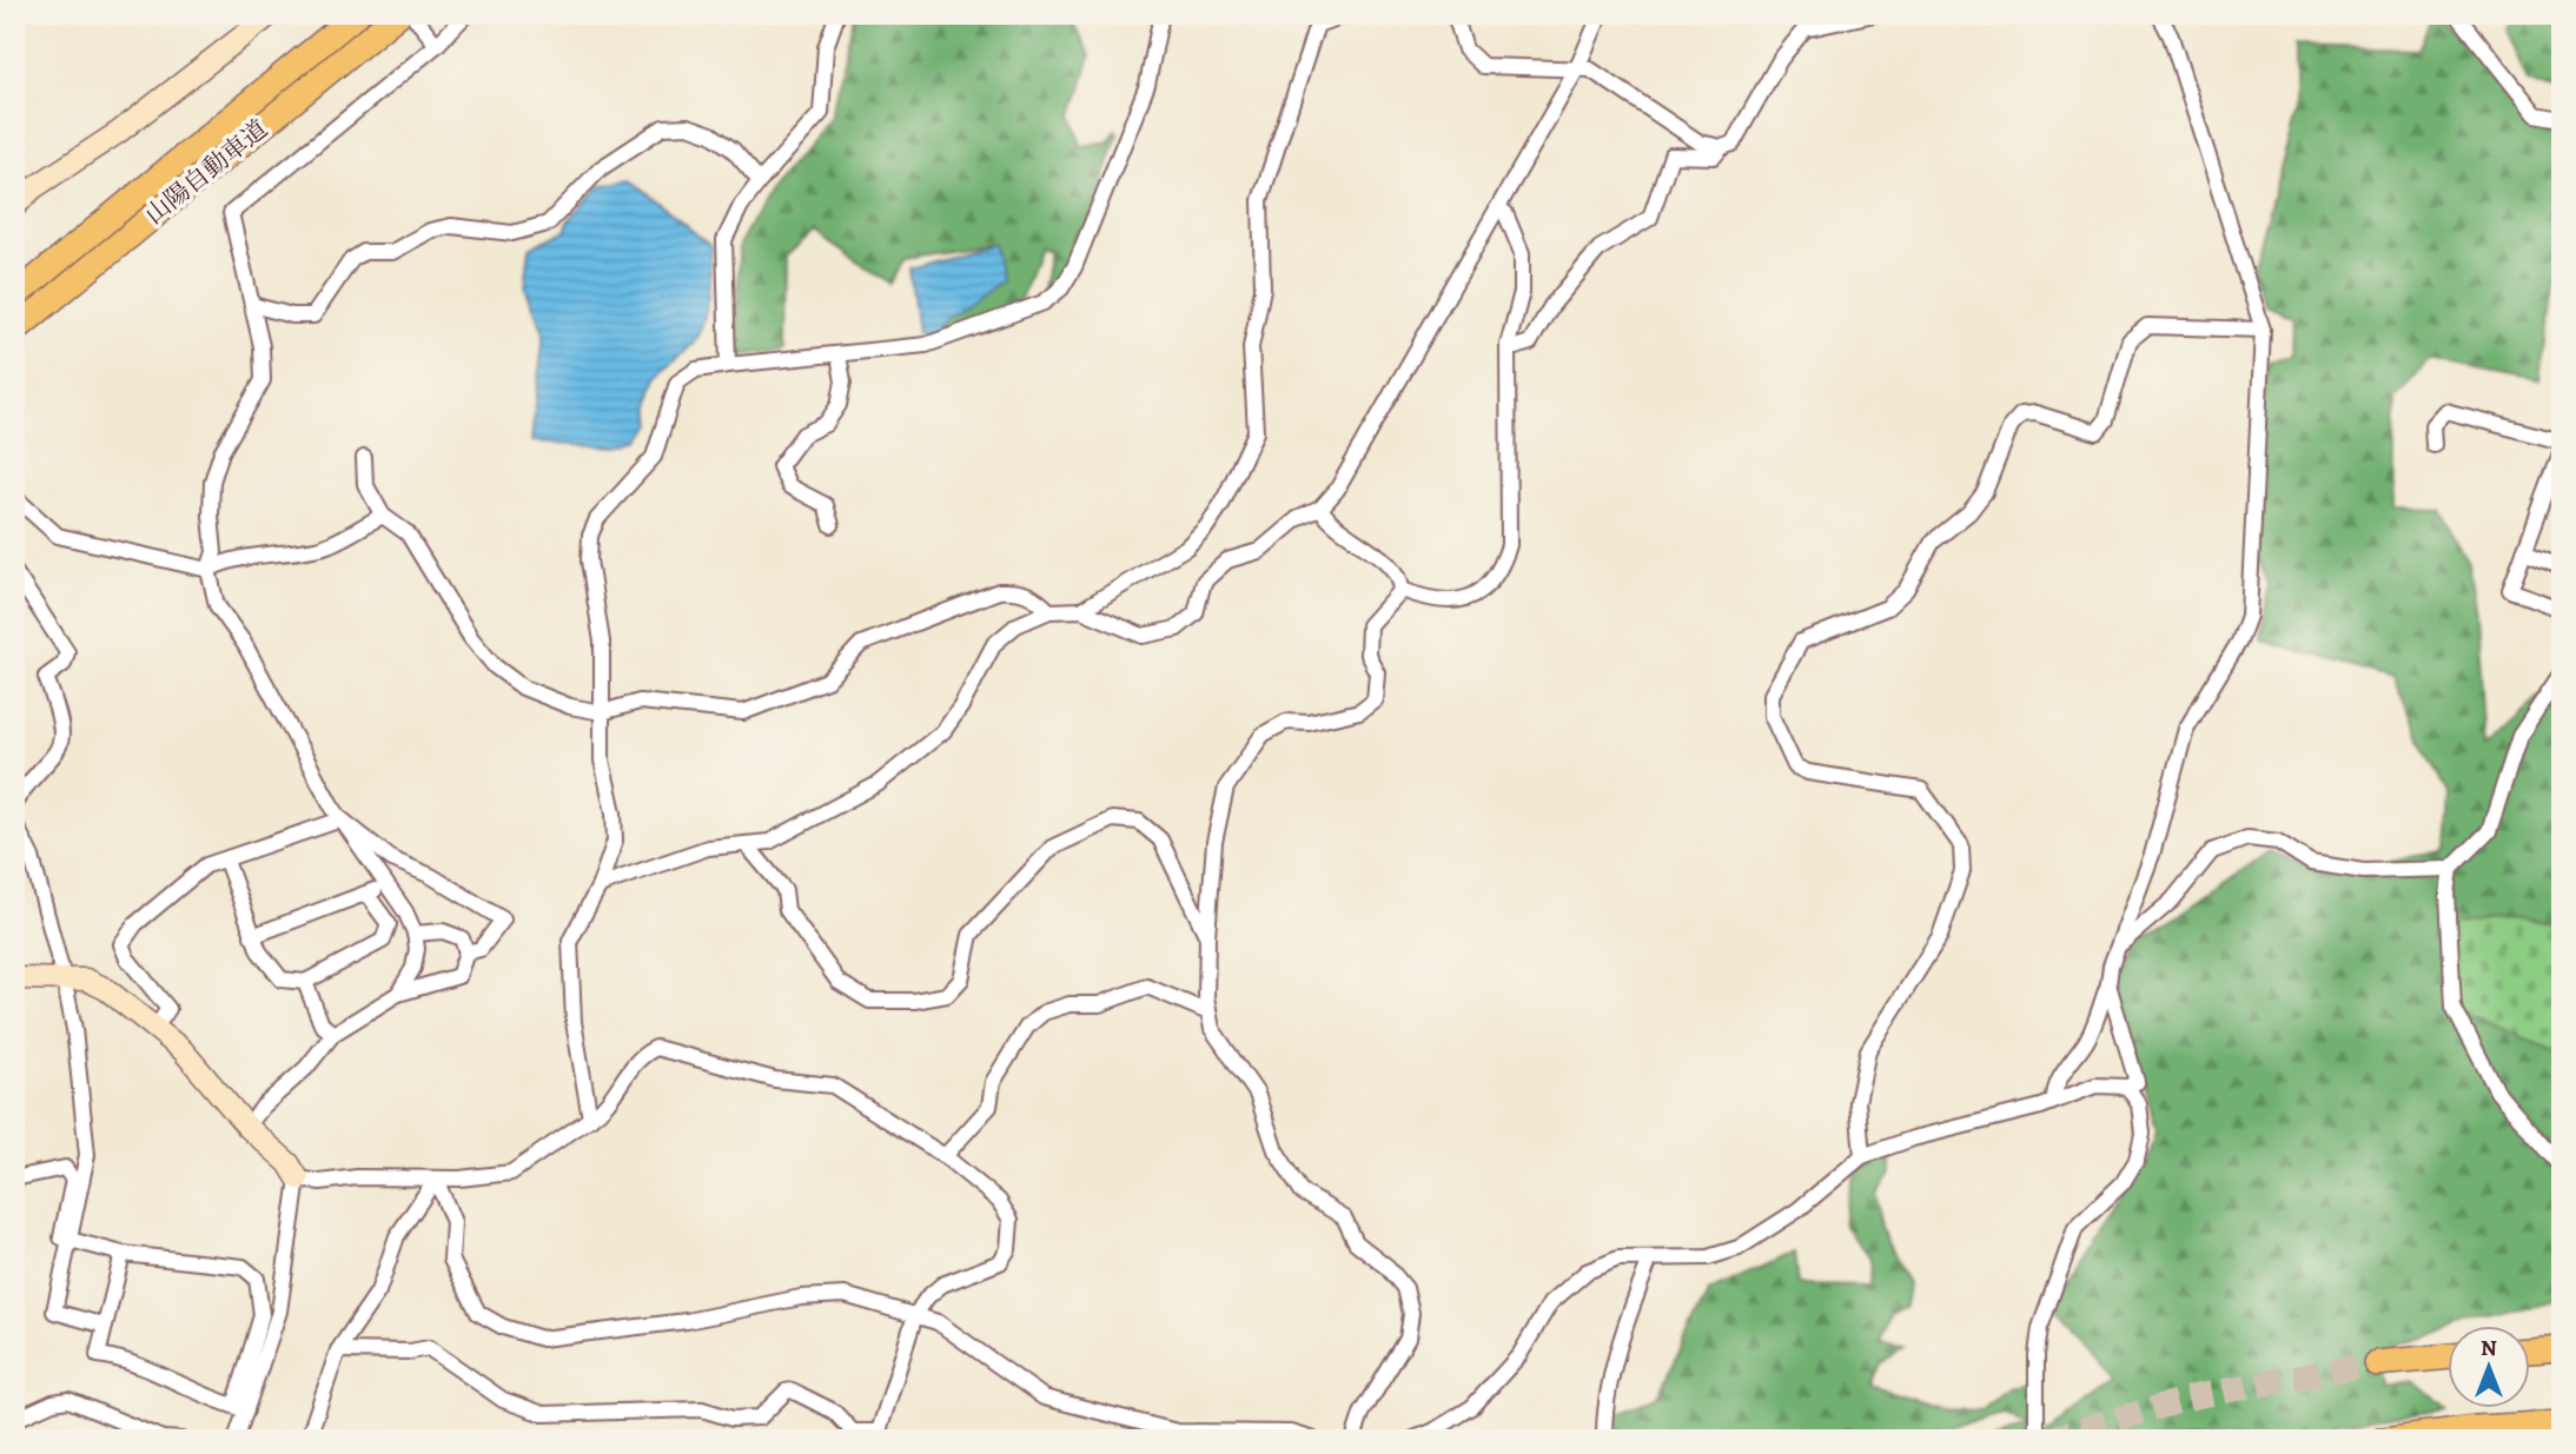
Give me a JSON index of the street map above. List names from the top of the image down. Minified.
{"streets":{"highway":["山陽自動車道"]},"north":"top"}
